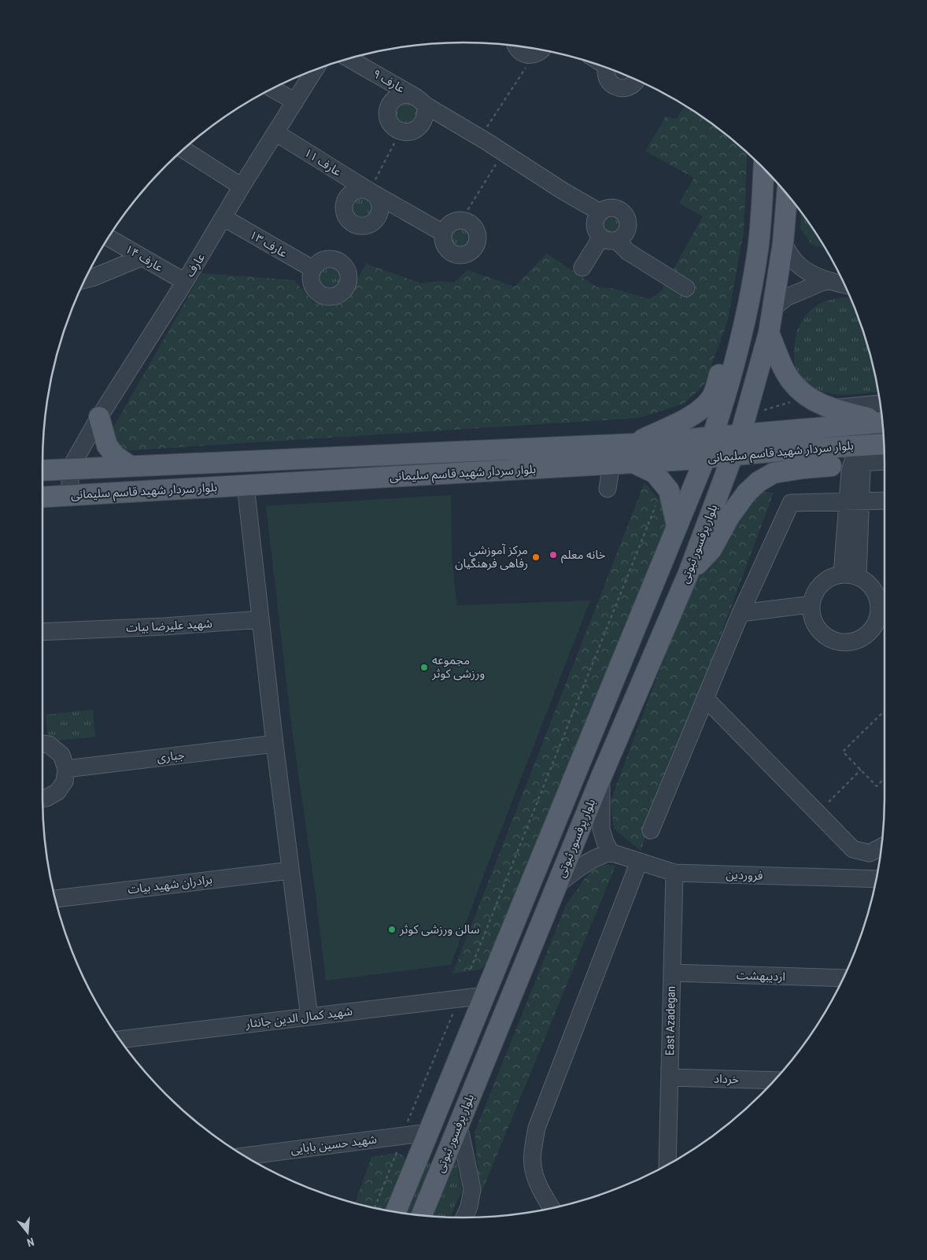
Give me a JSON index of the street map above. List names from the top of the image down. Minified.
{"streets":{"main road":["بلوار سردار شهید قاسم سلیمانی","بلوار پرفسور ثبوتی"],"street":["عارف ۹","عارف ۱۱","عارف ۱۳","عارف ۱۴","عارف","شهید علیرضا بیات","جباری","فروردین","برادران شهید بیات","اردیبهشت","شهید کمال الدین جانثار","East Azadegan","خرداد","شهید حسین بابایی"]},"crossings":[["عارف ۱۱","عارف"],["عارف ۱۳","عارف"],["عارف ۱۴","عارف"],["عارف","بلوار سردار شهید قاسم سلیمانی"],["بلوار سردار شهید قاسم سلیمانی","بلوار پرفسور ثبوتی"],["بلوار پرفسور ثبوتی","شهید کمال الدین جانثار"],["بلوار پرفسور ثبوتی","شهید حسین بابایی"],["فروردین","East Azadegan"],["اردیبهشت","East Azadegan"],["East Azadegan","خرداد"]],"places":["خانه معلم","مرکز آموزشی رفاهی فرهنگیان","مجموعه ورزشی کوثر","سالن ورزشی کوثر"],"north":"bottom"}
